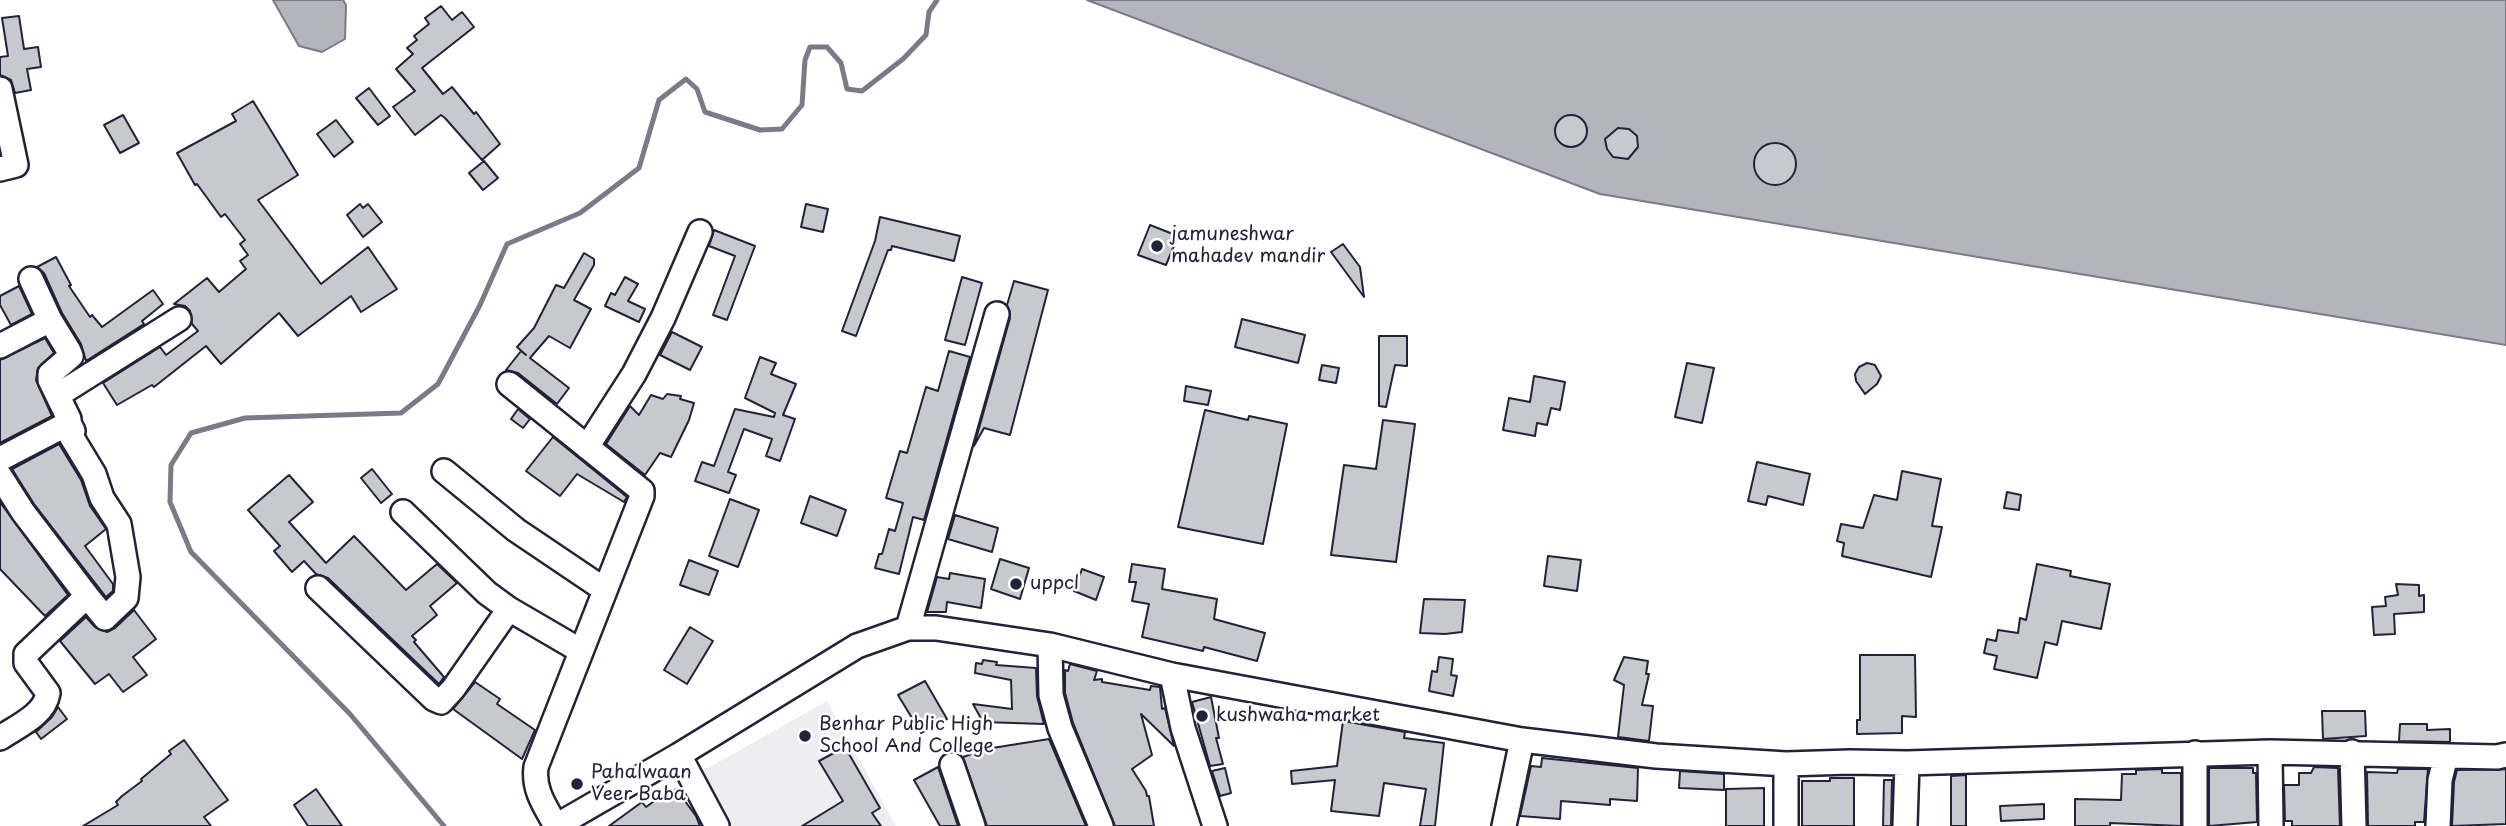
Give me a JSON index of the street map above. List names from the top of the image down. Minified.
{"places":["jamuneshwar mahadev mandir","uppcl","kushwaha market","Benhar Public High School And College","Pahalwaan Veer Baba"]}
